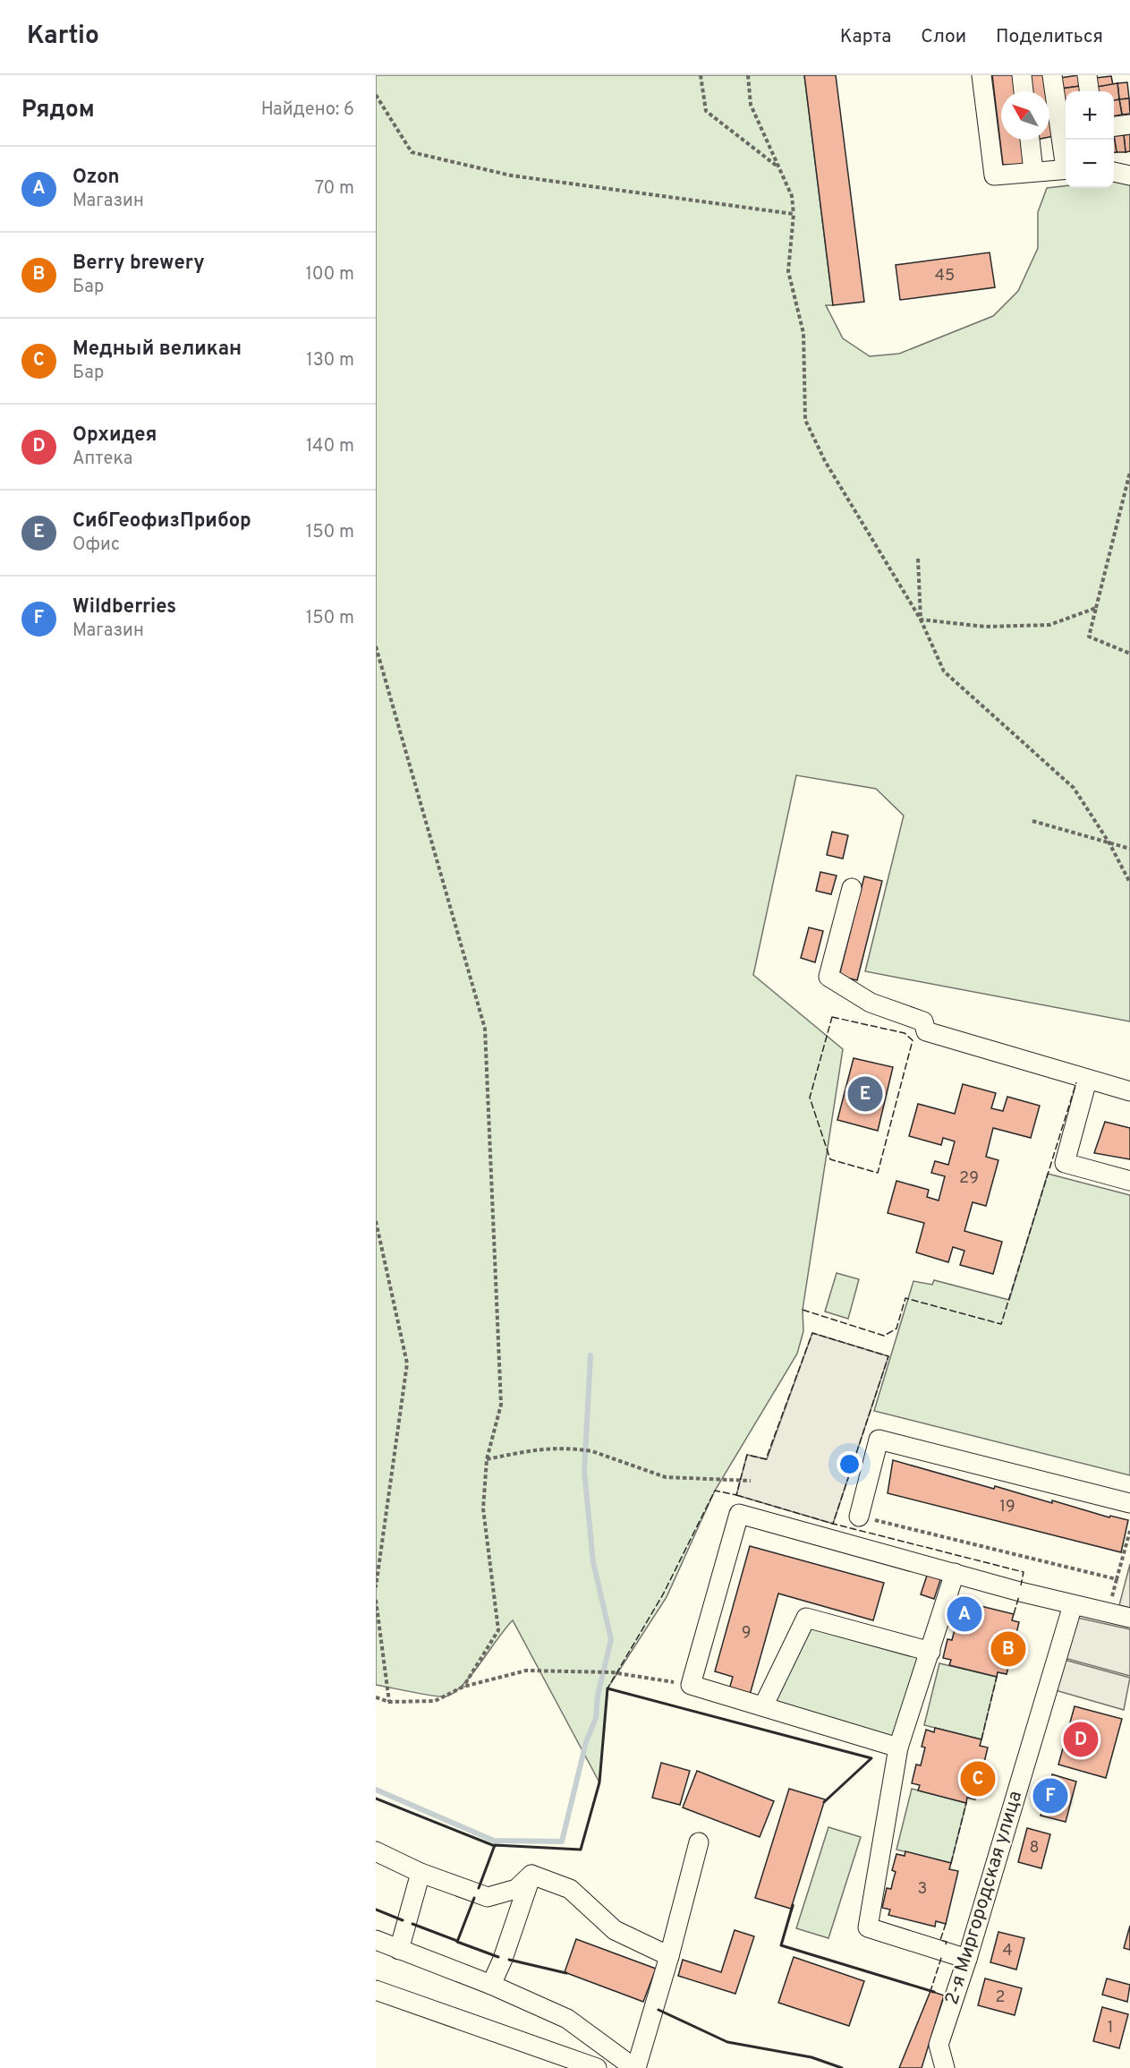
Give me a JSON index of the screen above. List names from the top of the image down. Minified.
{"streets":{"street":["2-я Миргородская улица"]},"house_numbers":["45","29","19","9","8","3","4","2","1"],"north":"top left","page":{"header":"Kartio","nav":["Карта","Слои","Поделиться"],"heading":["Рядом","Найдено: 6"],"map_buttons":["+","−"],"list":[{"mark":"A","name":"Ozon","note":"Магазин","value":"70 m"},{"mark":"B","name":"Berry brewery","note":"Бар","value":"100 m"},{"mark":"C","name":"Медный великан","note":"Бар","value":"130 m"},{"mark":"D","name":"Орхидея","note":"Аптека","value":"140 m"},{"mark":"E","name":"СибГеофизПрибор","note":"Офис","value":"150 m"},{"mark":"F","name":"Wildberries","note":"Магазин","value":"150 m"}],"pins":["E","A","B","D","C","F"]}}
